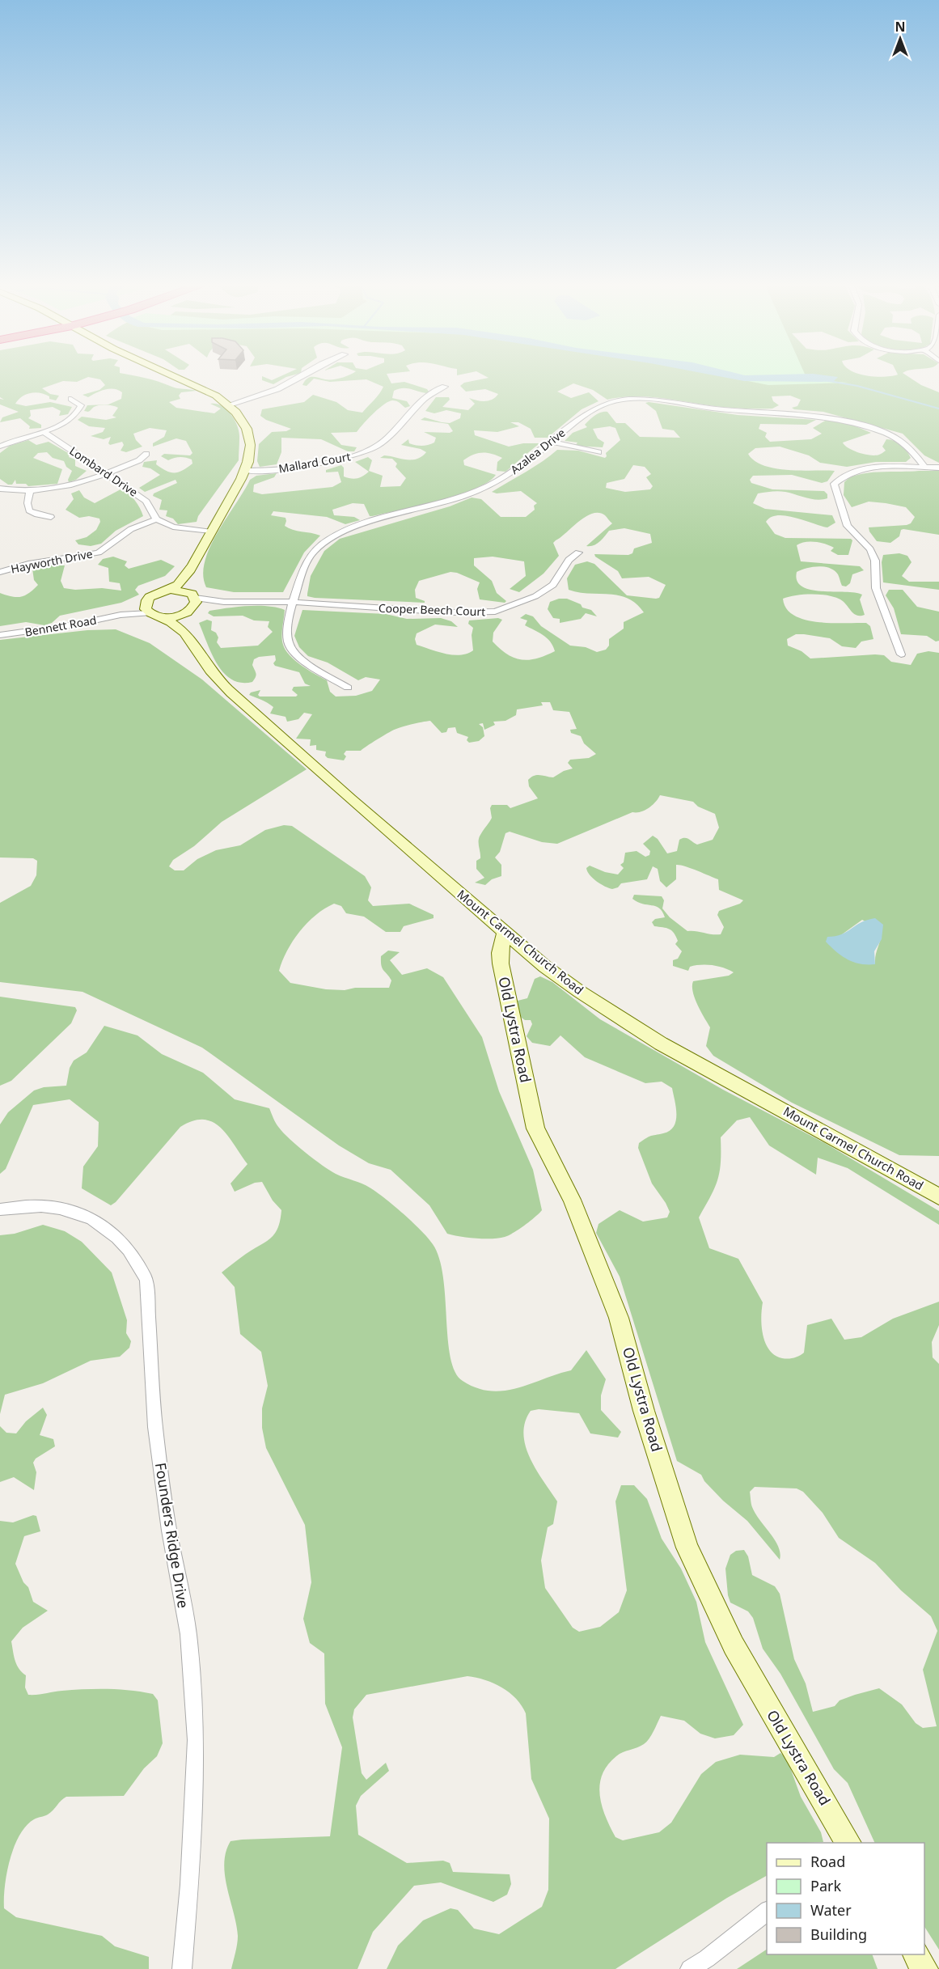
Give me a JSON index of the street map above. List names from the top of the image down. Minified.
{"streets":{"main road":["Mount Carmel Church Road","Old Lystra Road"],"street":["Azalea Drive","Mallard Court","Lombard Drive","Hayworth Drive","Cooper Beech Court","Bennett Road","Founders Ridge Drive"]},"crossings":[["Azalea Drive","Cooper Beech Court"],["Lombard Drive","Hayworth Drive"],["Bennett Road","Mount Carmel Church Road"],["Mount Carmel Church Road","Old Lystra Road"]],"legend":["Road","Park","Water","Building"],"north":"top"}
